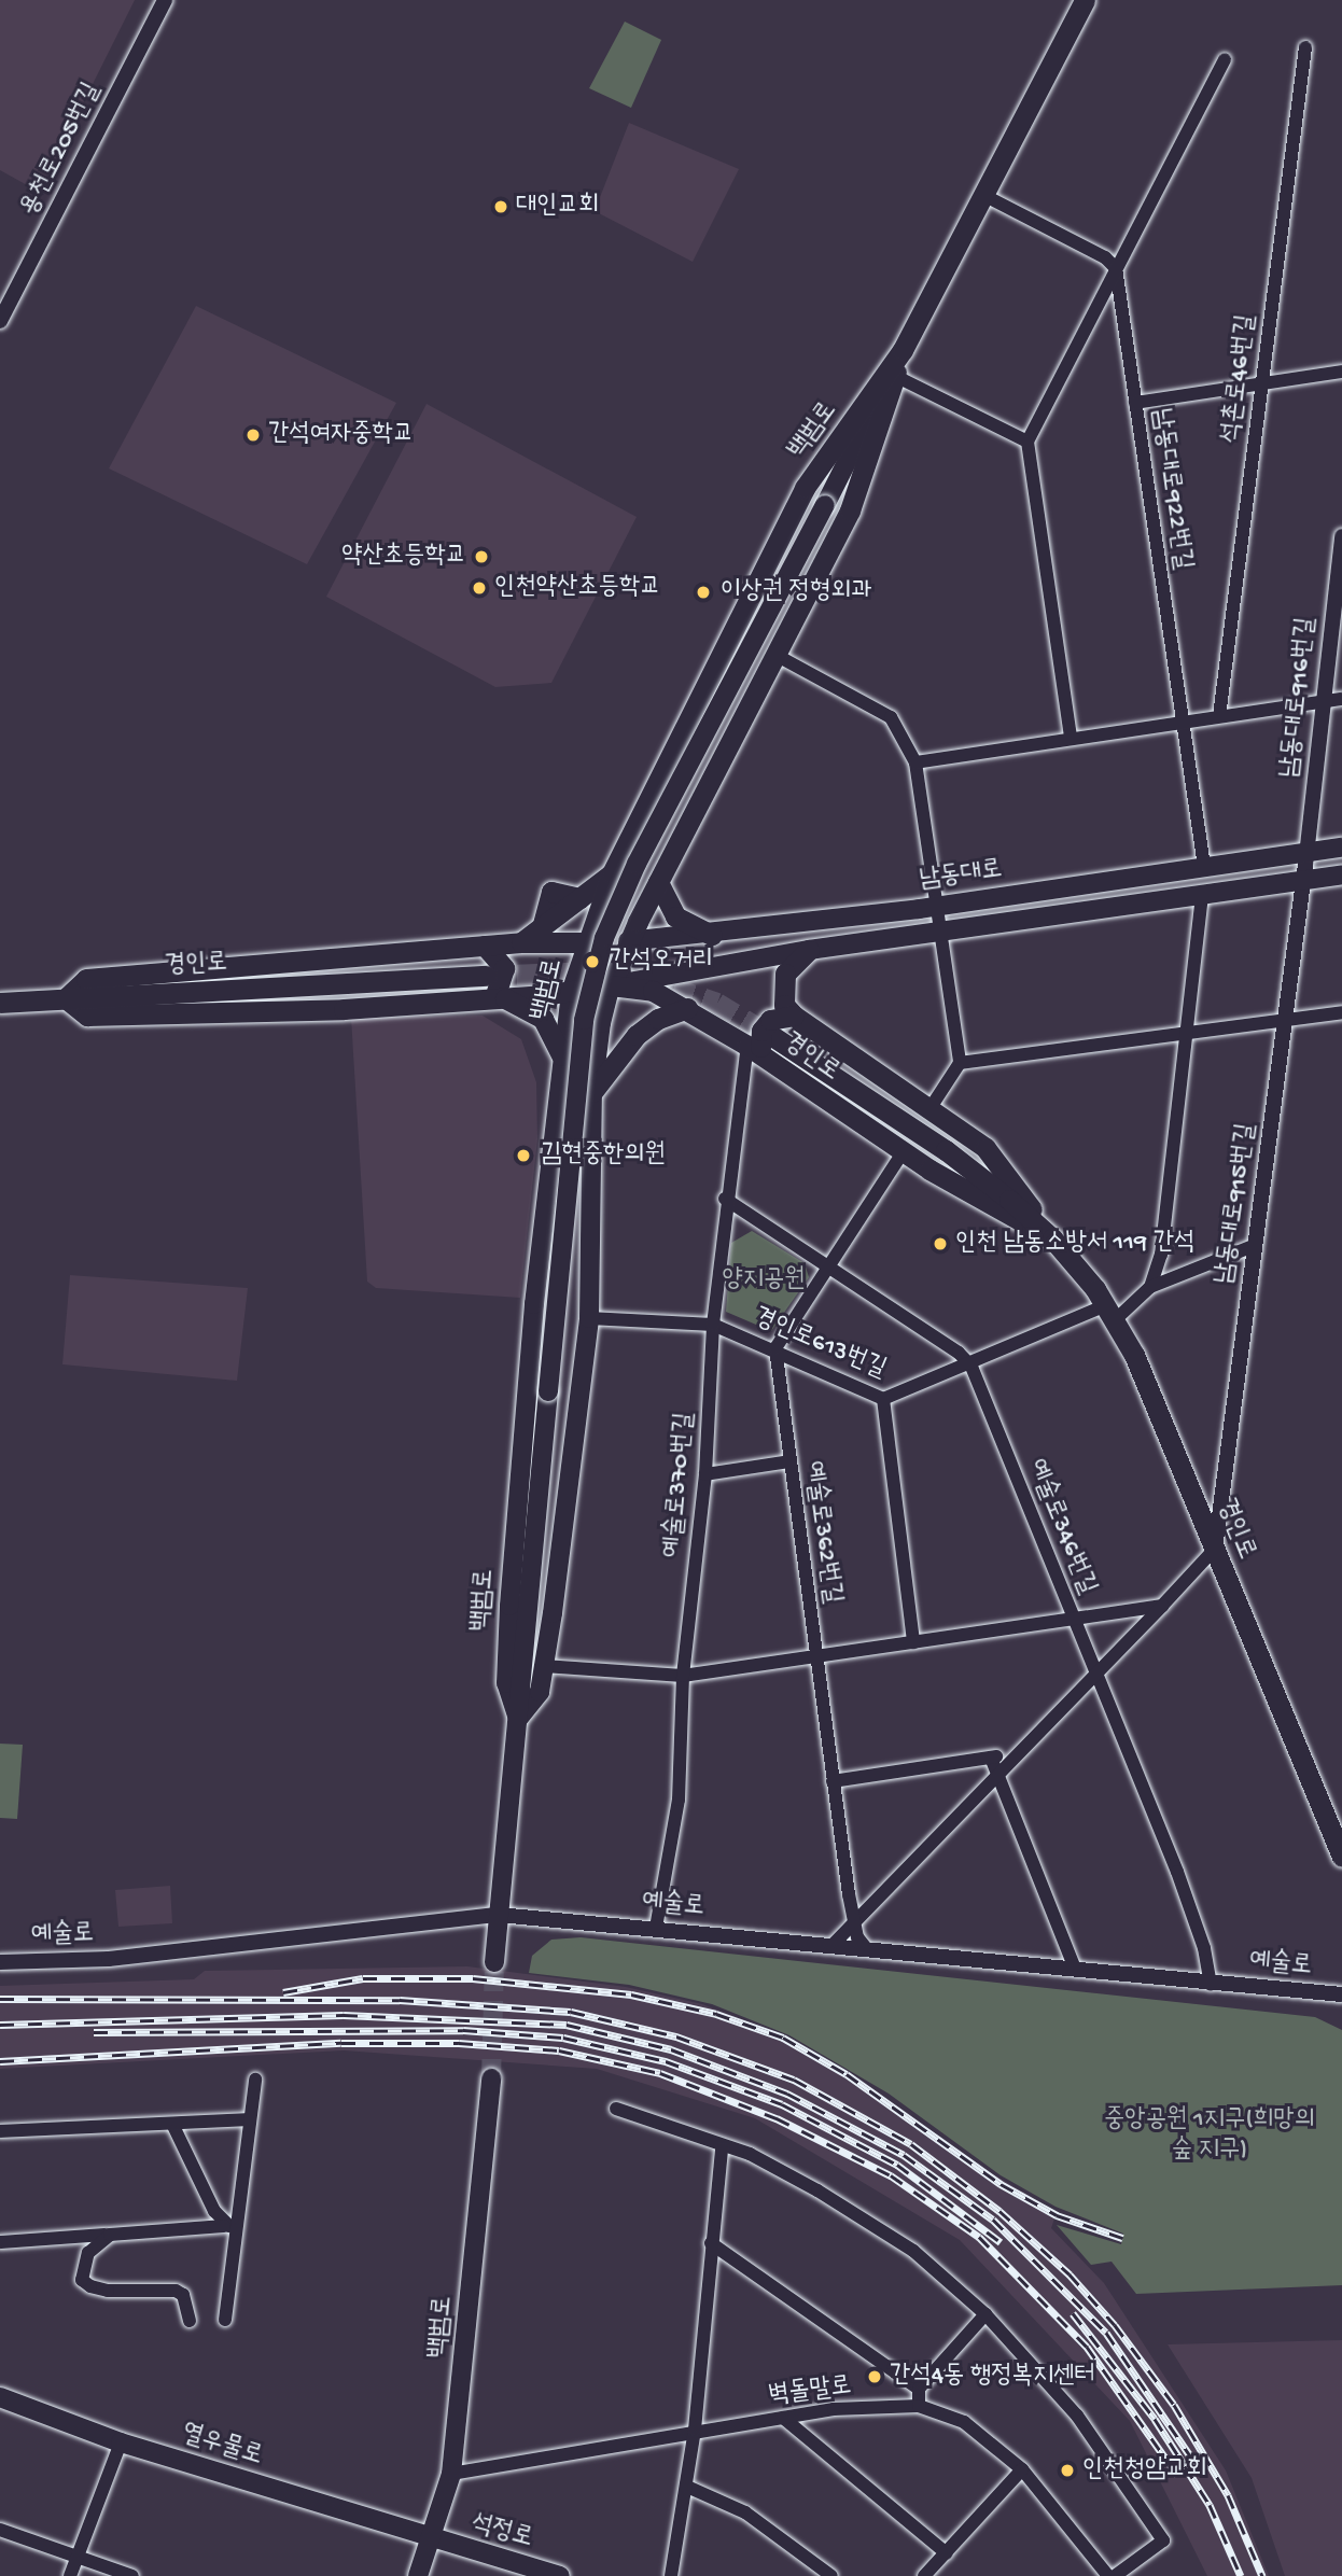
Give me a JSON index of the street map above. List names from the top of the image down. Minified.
{"streets":{"main road":["백범로","남동대로","경인로","열우물로","석정로"],"street":["용천로205번길","석촌로46번길","남동대로922번길","남동대로916번길","남동대로915번길","경인로613번길","예술로370번길","예술로346번길","예술로362번길","예술로","벽돌말로"]},"crossings":[["백범로","남동대로"],["백범로","경인로"],["백범로","경인로613번길"],["백범로","예술로"],["백범로","벽돌말로"],["백범로","열우물로"],["백범로","석정로"],["남동대로922번길","남동대로"],["남동대로916번길","남동대로"],["남동대로916번길","남동대로915번길"],["남동대로","경인로"],["남동대로","남동대로915번길"],["경인로","남동대로915번길"],["경인로","경인로613번길"],["경인로","예술로370번길"],["경인로613번길","예술로370번길"],["경인로613번길","예술로346번길"],["경인로613번길","예술로362번길"],["예술로370번길","예술로"],["예술로346번길","예술로"],["예술로362번길","예술로"],["열우물로","석정로"]],"parks":["양지공원","중앙공원 1지구(희망의 숲 지구)"],"places":["대인교회","간석여자중학교","약산초등학교","인천약산초등학교","이상권 정형외과","간석오거리","김현중한의원","인천 남동소방서 119 간석","간석4동 행정복지센터","인천청암교회"]}
